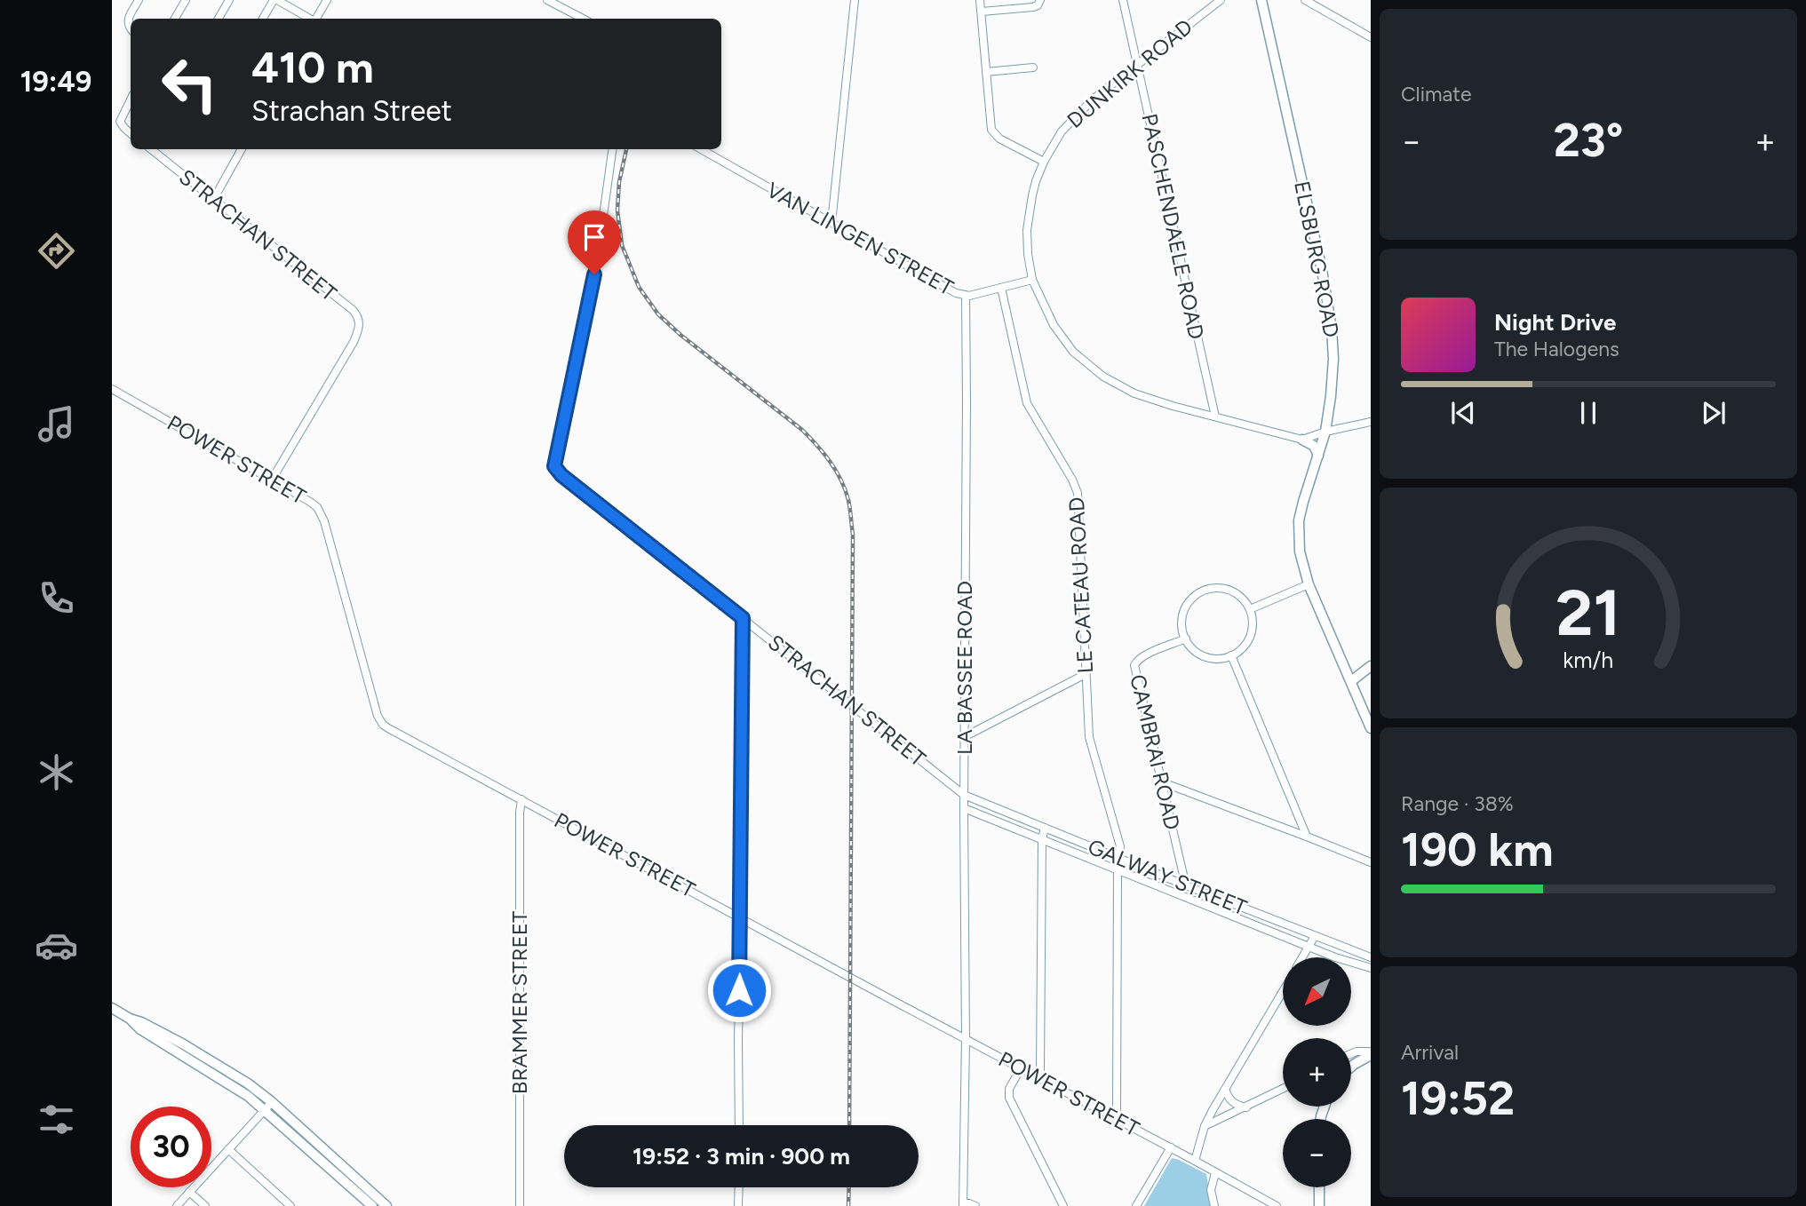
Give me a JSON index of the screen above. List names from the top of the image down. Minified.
{"streets":{"main road":["ELSBURG ROAD"],"street":["DUNKIRK ROAD","PASCHENDAELE ROAD","STRACHAN STREET","VAN LINGEN STREET","POWER STREET","LE CATEAU ROAD","LA BASSEE ROAD","CAMBRAI ROAD","GALWAY STREET","BRAMMER STREET"]},"crossings":[["DUNKIRK ROAD","PASCHENDAELE ROAD"],["DUNKIRK ROAD","VAN LINGEN STREET"],["STRACHAN STREET","POWER STREET"],["STRACHAN STREET","LA BASSEE ROAD"],["STRACHAN STREET","GALWAY STREET"],["VAN LINGEN STREET","LE CATEAU ROAD"],["VAN LINGEN STREET","LA BASSEE ROAD"],["POWER STREET","LA BASSEE ROAD"],["POWER STREET","BRAMMER STREET"],["LE CATEAU ROAD","GALWAY STREET"],["LA BASSEE ROAD","GALWAY STREET"],["CAMBRAI ROAD","GALWAY STREET"]],"north":"bottom left","page":{"tabs":"19:49","tile":["Climate",["Range · 38%","190 km"],["Arrival","19:52"]],"turn":["410 m","Strachan Street"],"heat":["−","23°","+"],"song":["Night Drive","The Halogens"],"map_buttons":["+","−"],"limit":"30","trip":"19:52 · 3 min · 900 m","gauge":["21","km/h"]}}
